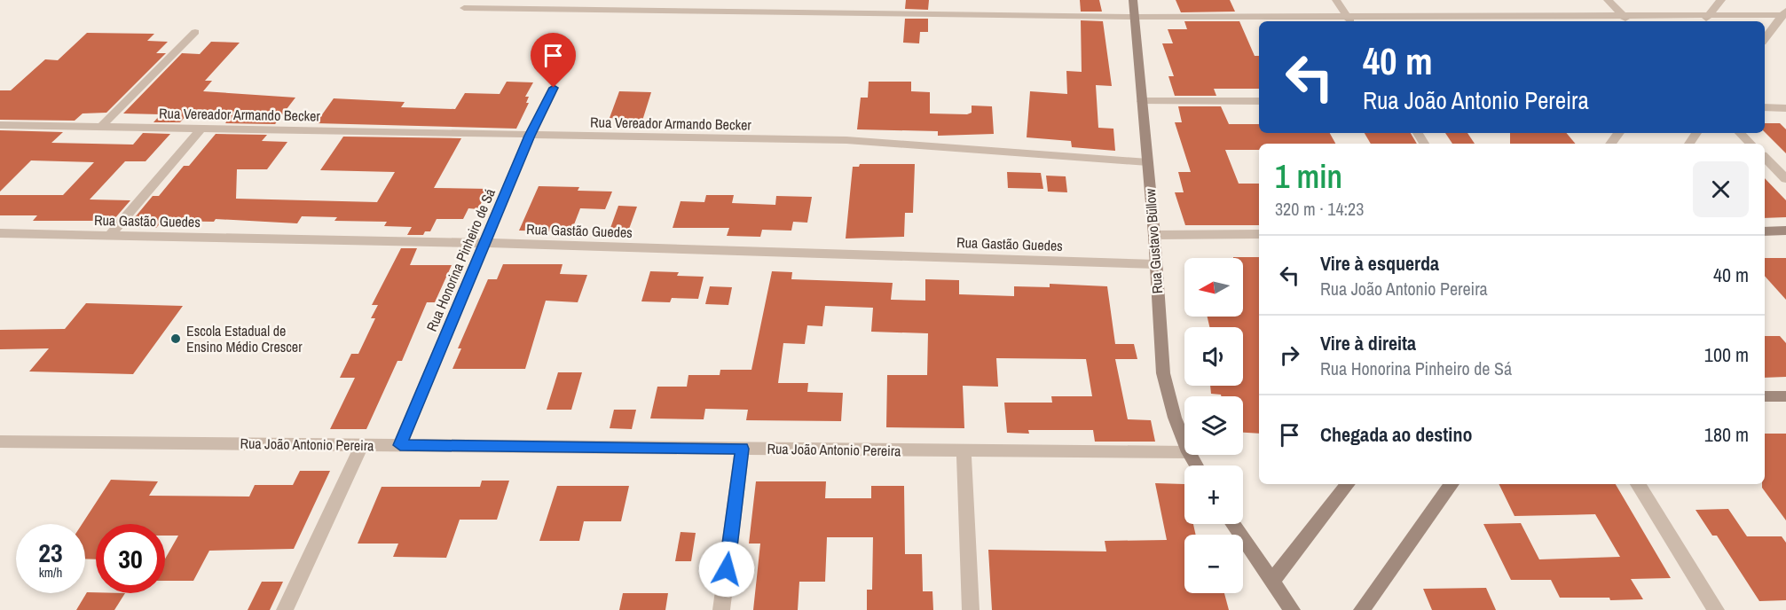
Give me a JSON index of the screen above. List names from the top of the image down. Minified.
{"streets":{"main road":["Rua Gustavo Büllow"],"street":["Rua Vereador Armando Becker","Rua Gastão Guedes","Rua Honorina Pinheiro de Sá","Rua João Antonio Pereira"]},"crossings":[["Rua Vereador Armando Becker","Rua Gustavo Büllow"],["Rua Vereador Armando Becker","Rua Honorina Pinheiro de Sá"],["Rua Gastão Guedes","Rua Gustavo Büllow"],["Rua Gastão Guedes","Rua Honorina Pinheiro de Sá"],["Rua Honorina Pinheiro de Sá","Rua João Antonio Pereira"]],"places":["Escola Estadual de Ensino Médio Crescer"],"north":"left","page":{"turn":["40 m","Rua João Antonio Pereira"],"heading":["1 min","320 m · 14:23"],"list":[{"name":"Vire à esquerda","note":"Rua João Antonio Pereira","value":"40 m"},{"name":"Vire à direita","note":"Rua Honorina Pinheiro de Sá","value":"100 m"},{"name":"Chegada ao destino","value":"180 m"}],"map_buttons":["+","−"],"speed":"23 km/h","limit":"30"}}
